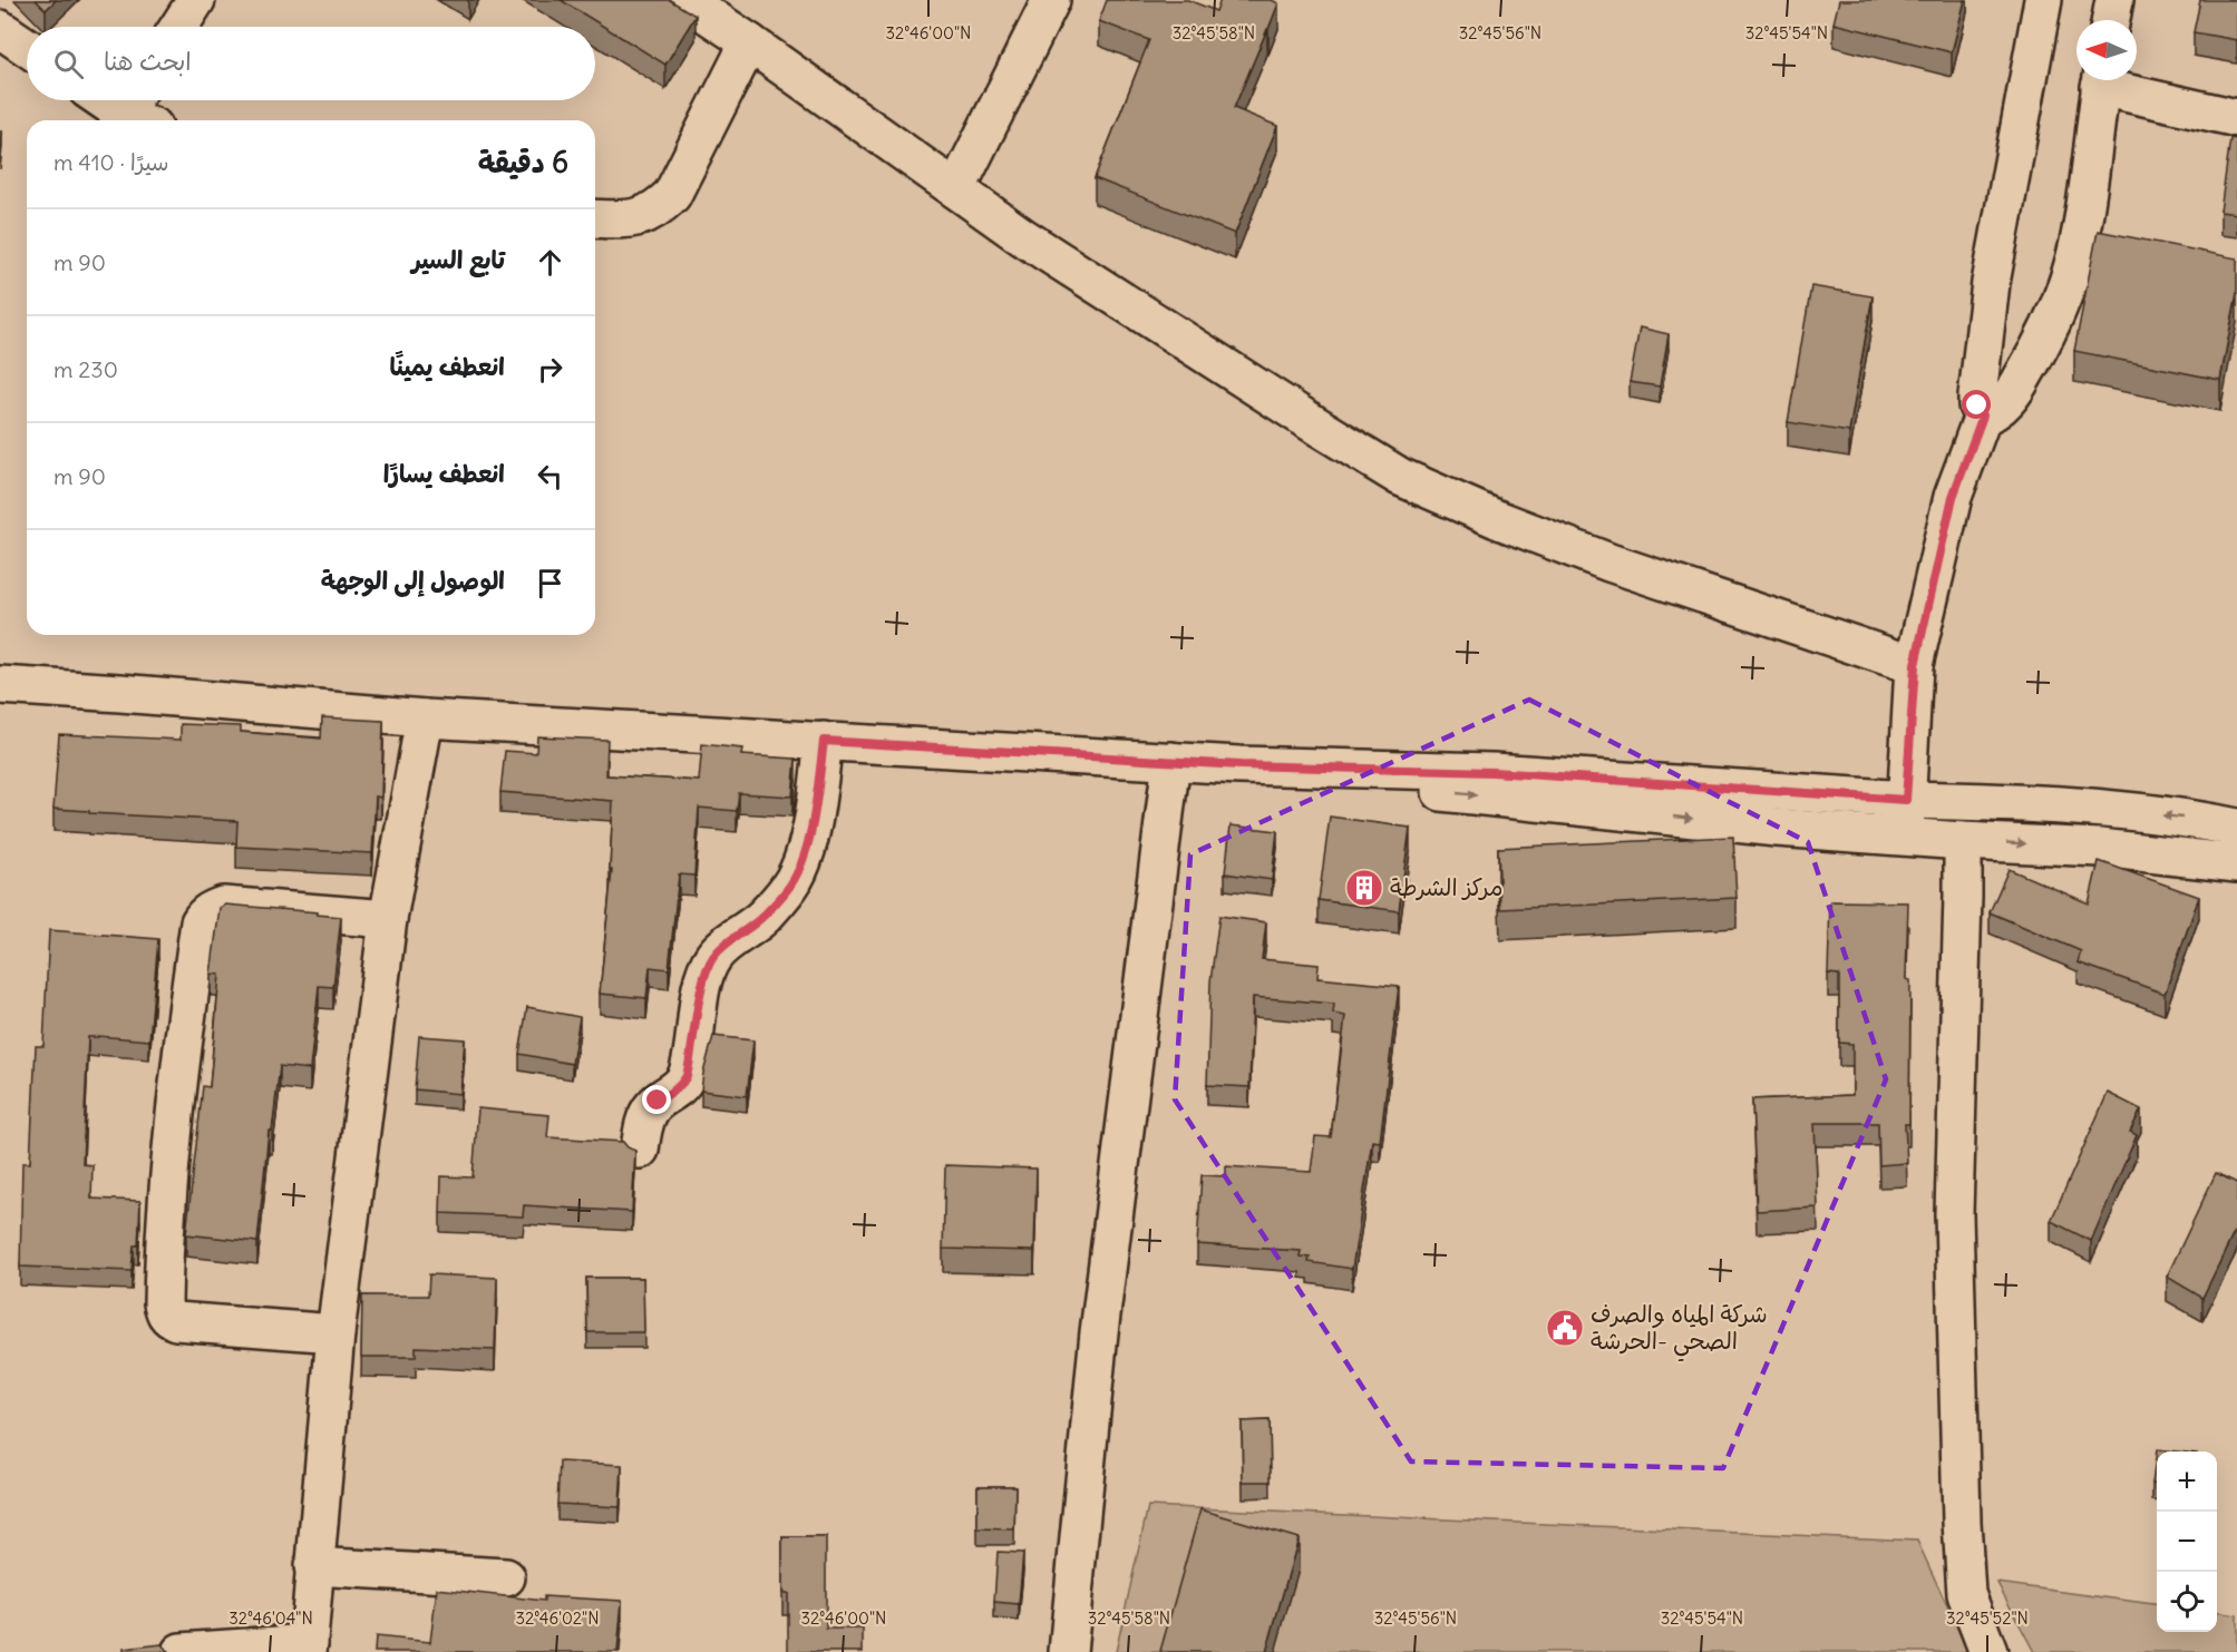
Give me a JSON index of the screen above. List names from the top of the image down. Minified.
{"places":{"building":["مركز الشرطة"],"public building":["شركة المياه والصرف الصحي -الحرشة"]},"north":"left","page":{"search":"ابحث هنا","heading":["6 دقيقة","سيرًا · 410 m"],"list":[["تابع السير","90 m"],["انعطف يمينًا","230 m"],["انعطف يسارًا","90 m"],"الوصول إلى الوجهة"],"map_buttons":["+","−"]},"coordinates":["32°46'00\"N","32°45'58\"N","32°45'56\"N","32°45'54\"N","32°46'04\"N","32°46'02\"N","32°45'52\"N"]}
